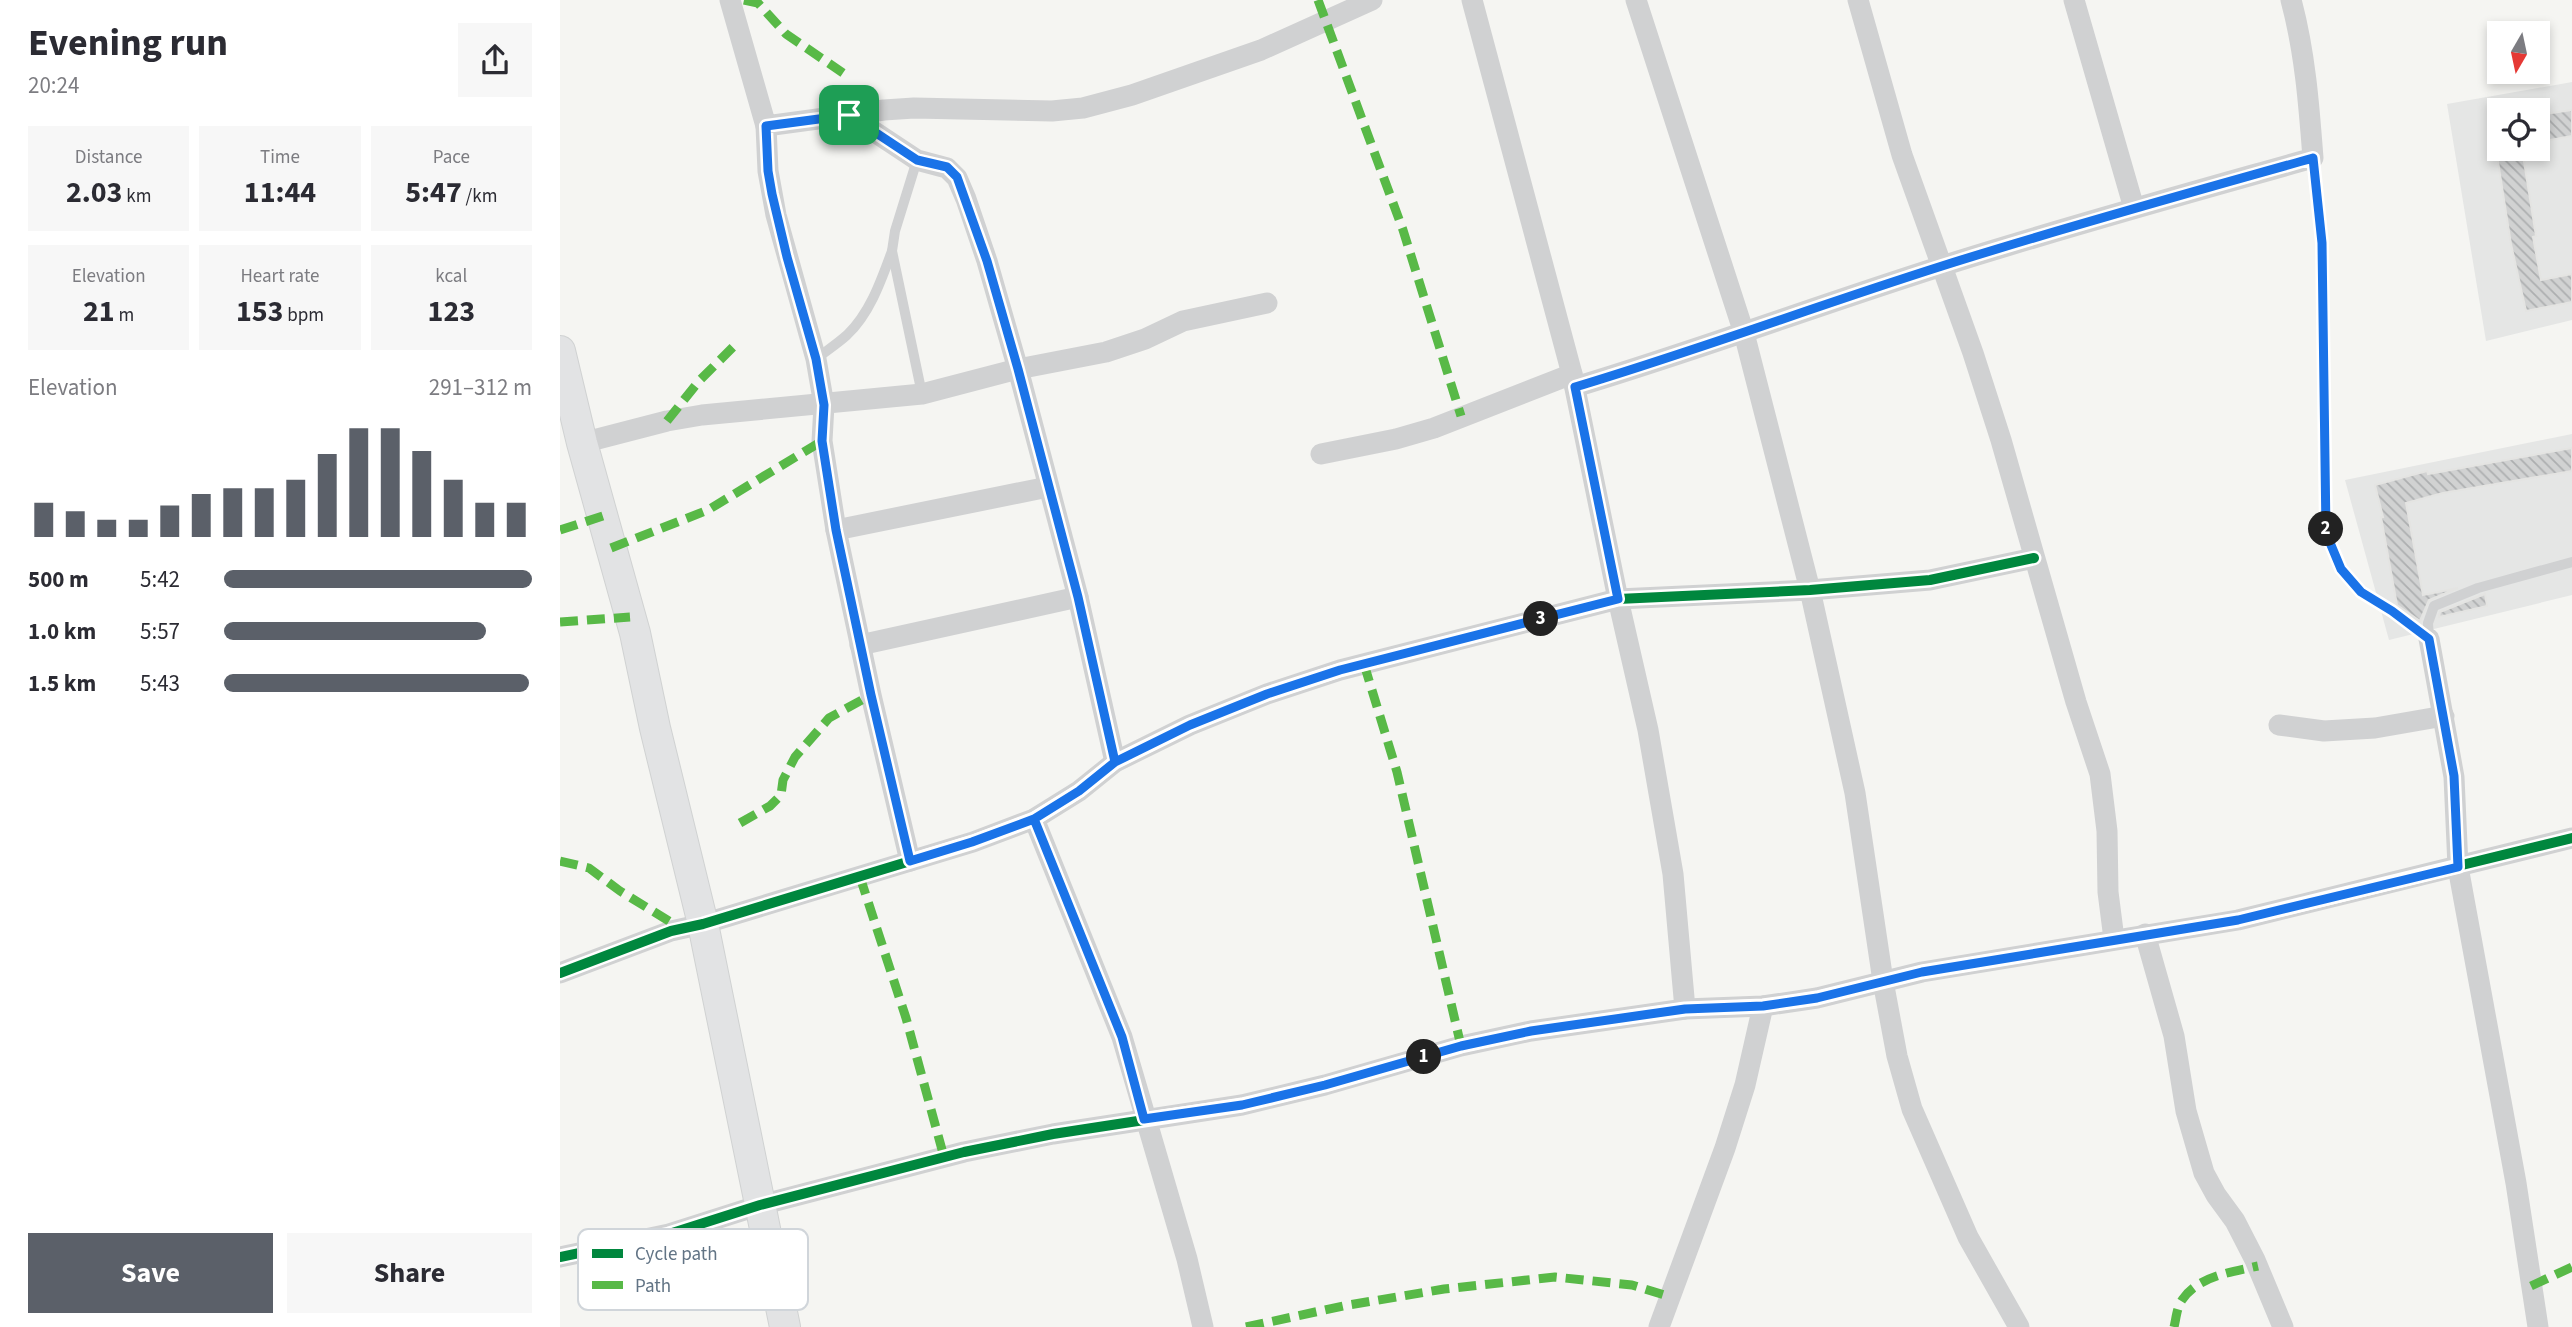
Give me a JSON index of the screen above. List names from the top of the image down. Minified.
{"legend":["Cycle path","Path"],"north":"bottom","page":{"heading":["Evening run","20:24"],"stats":[["Distance","2.03 km"],["Time","11:44"],["Pace","5:47 /km"],["Elevation","21 m"],["Heart rate","153 bpm"],["kcal","123"]],"chart":["Elevation","291–312 m"],"pins":["2","3","1"],"list":[{"name":"500 m","note":"5:42"},{"name":"1.0 km","note":"5:57"},{"name":"1.5 km","note":"5:43"}],"buttons":["Save","Share"]}}
